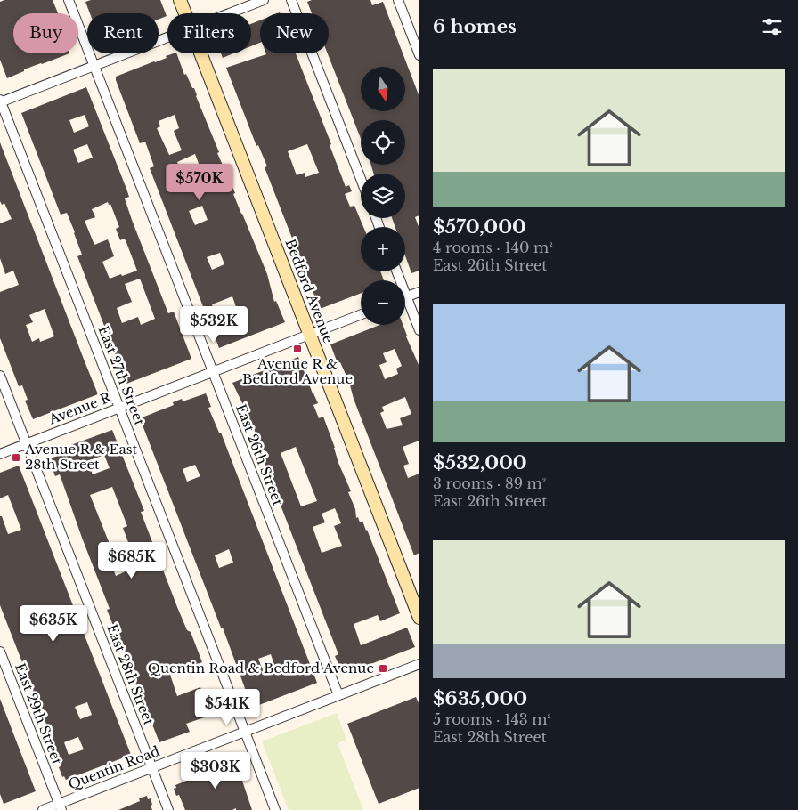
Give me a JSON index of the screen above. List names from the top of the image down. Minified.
{"streets":{"main road":["Bedford Avenue"],"street":["East 27th Street","Avenue R","East 26th Street","East 28th Street","East 29th Street","Quentin Road"]},"crossings":[["Bedford Avenue","Avenue R"],["East 27th Street","Avenue R"],["East 27th Street","Quentin Road"],["Avenue R","East 26th Street"],["Avenue R","East 28th Street"],["East 26th Street","Quentin Road"],["East 28th Street","Quentin Road"],["East 29th Street","Quentin Road"]],"places":{"transit":["Avenue R & Bedford Avenue","Avenue R & East 28th Street","Quentin Road & Bedford Avenue"]},"north":"bottom","page":{"heading":"6 homes","chip":["Buy","Rent","Filters","New"],"list":[{"name":"$570,000","note":"4 rooms · 140 m² · East 26th Street"},{"name":"$532,000","note":"3 rooms · 89 m² · East 26th Street"},{"name":"$635,000","note":"5 rooms · 143 m² · East 28th Street"}],"map_buttons":["+","−"],"price":["$570K","$532K","$685K","$635K","$541K","$303K"]}}
